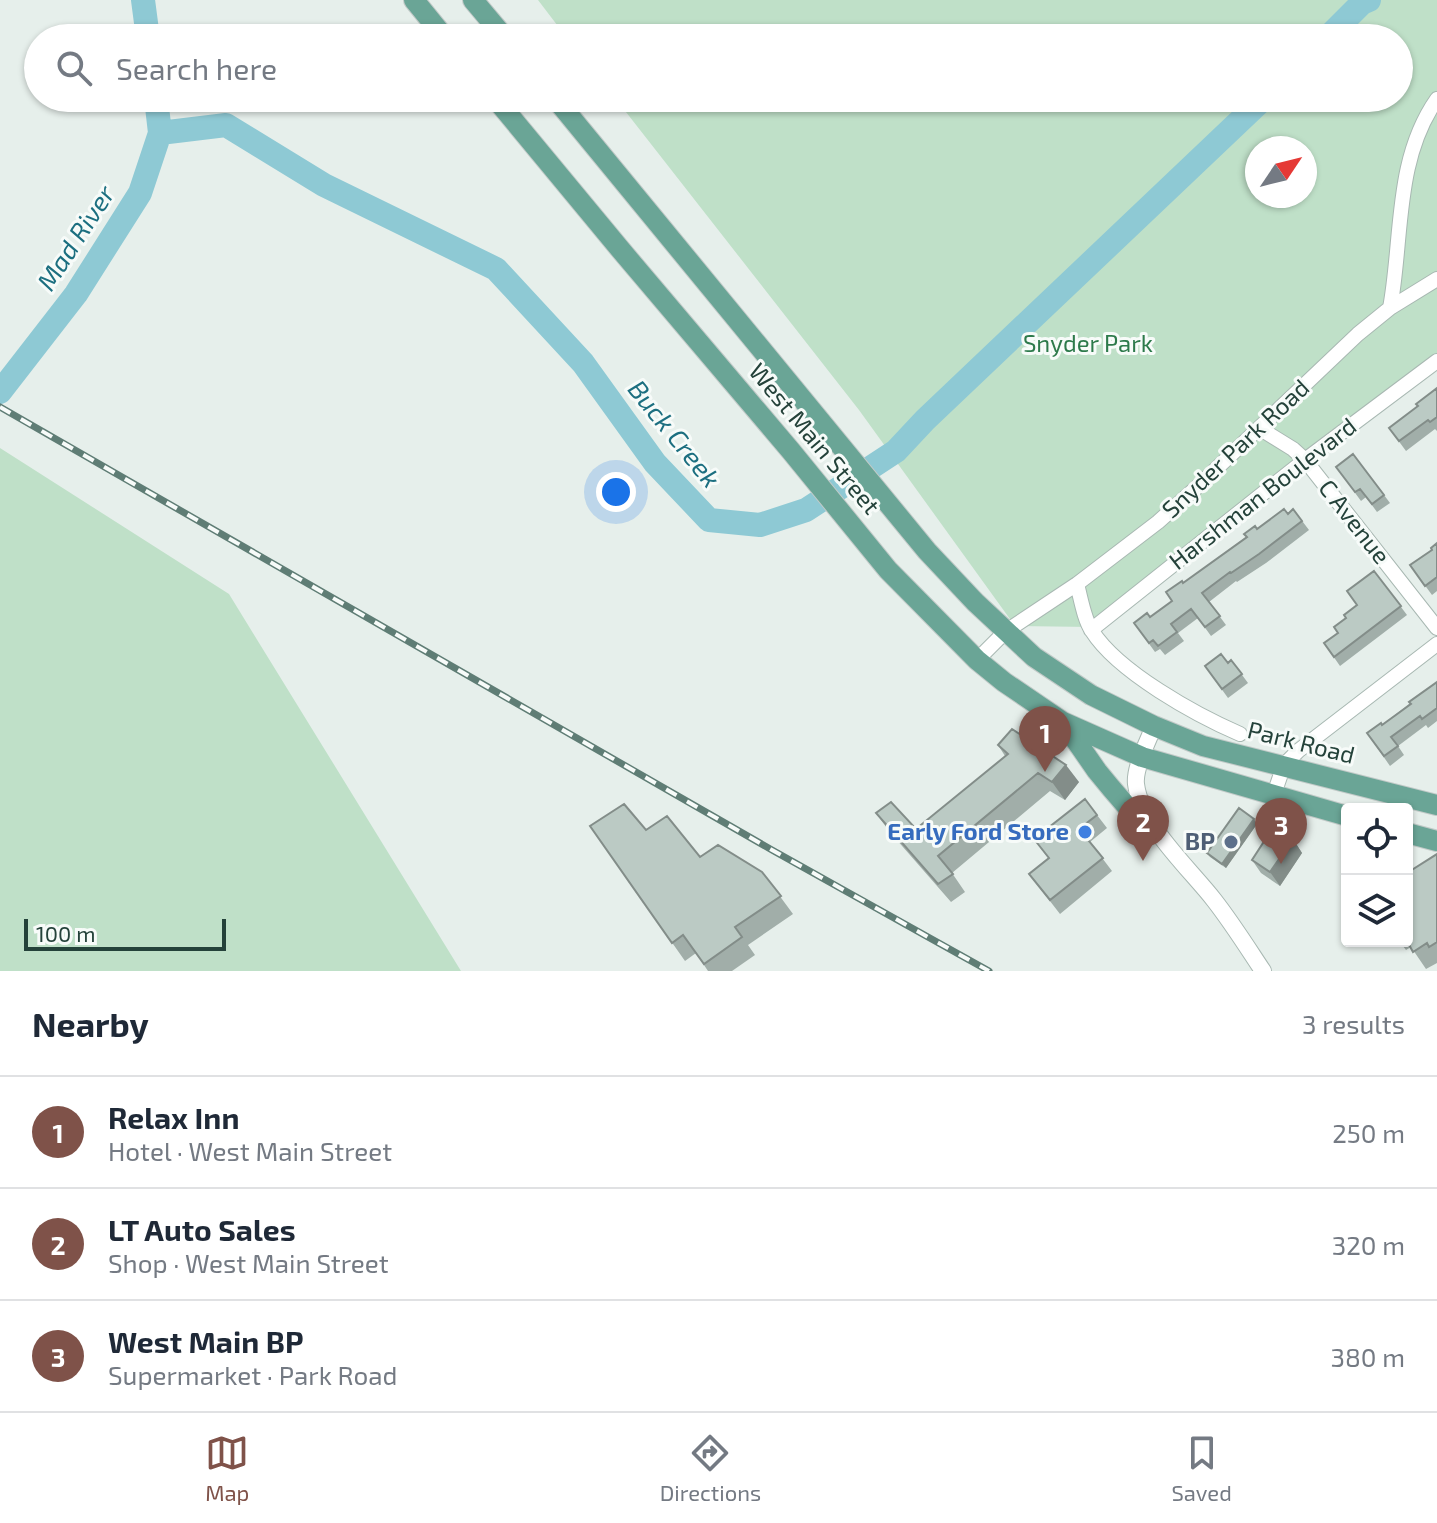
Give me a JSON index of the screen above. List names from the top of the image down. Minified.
{"streets":{"main road":["West Main Street","Park Road"],"street":["Snyder Park Road","Harshman Boulevard","C Avenue"]},"crossings":[["West Main Street","Park Road"],["Snyder Park Road","C Avenue"],["Snyder Park Road","Park Road"],["Harshman Boulevard","C Avenue"],["Harshman Boulevard","Park Road"]],"water":["Mad River","Buck Creek"],"parks":["Snyder Park"],"places":["Early Ford Store","BP"],"scale_bar":"100 m","north":"top right","page":{"search":"Search here","pins":["1","2","3"],"scale":"100 m","heading":["Nearby","3 results"],"list":[{"mark":"1","name":"Relax Inn","note":"Hotel · West Main Street","value":"250 m"},{"mark":"2","name":"LT Auto Sales","note":"Shop · West Main Street","value":"320 m"},{"mark":"3","name":"West Main BP","note":"Supermarket · Park Road","value":"380 m"}],"nav":["Map","Directions","Saved"]}}
